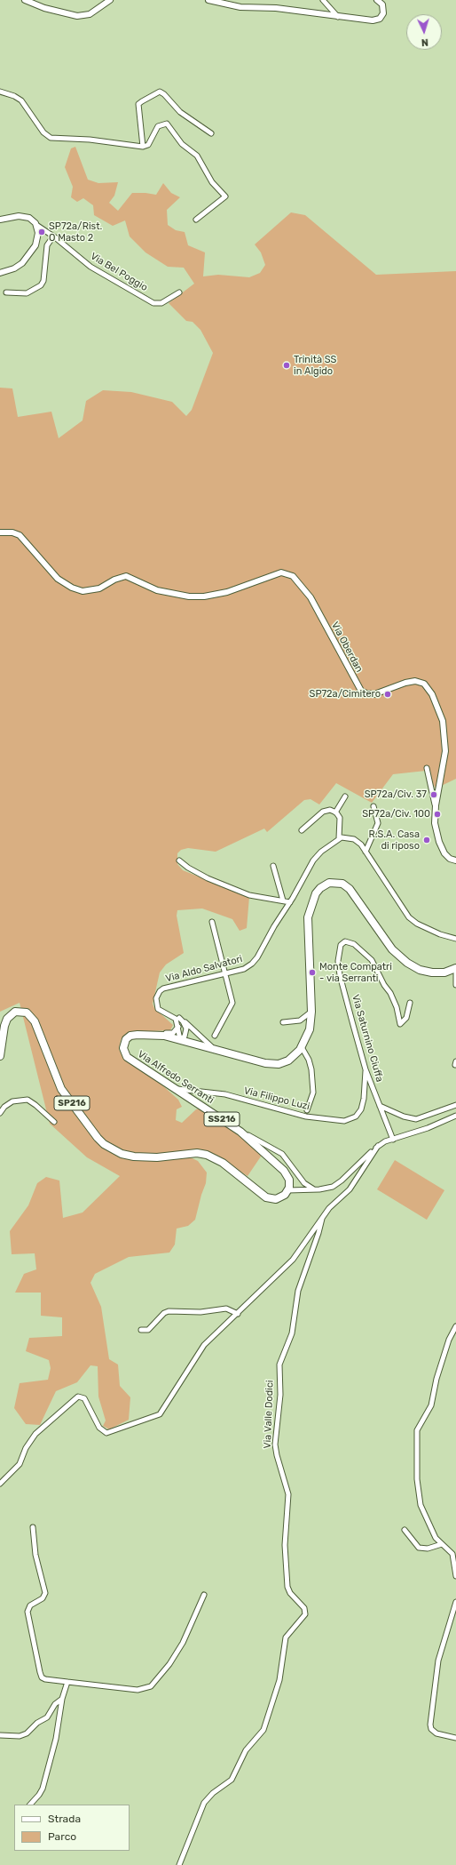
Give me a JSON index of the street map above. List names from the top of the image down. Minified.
{"streets":{"main road":["Via Alfredo Serranti","SP216","SS216"],"street":["Via Bel Poggio","Via Oberdan","Via Aldo Salvatori","Via Saturnino Ciuffa","Via Filippo Luzi","Via Valle Dodici"]},"crossings":[["Via Saturnino Ciuffa","Via Filippo Luzi"],["Via Alfredo Serranti","Via Filippo Luzi"],["Via Alfredo Serranti","SP216"]],"places":["SP72a/Rist. O Masto 2","Trinità SS in Algido","SP72a/Cimitero","SP72a/Civ. 37","SP72a/Civ. 100","R.S.A. Casa di riposo","Monte Compatri - via Serranti"],"legend":["Strada","Parco"],"north":"bottom"}
